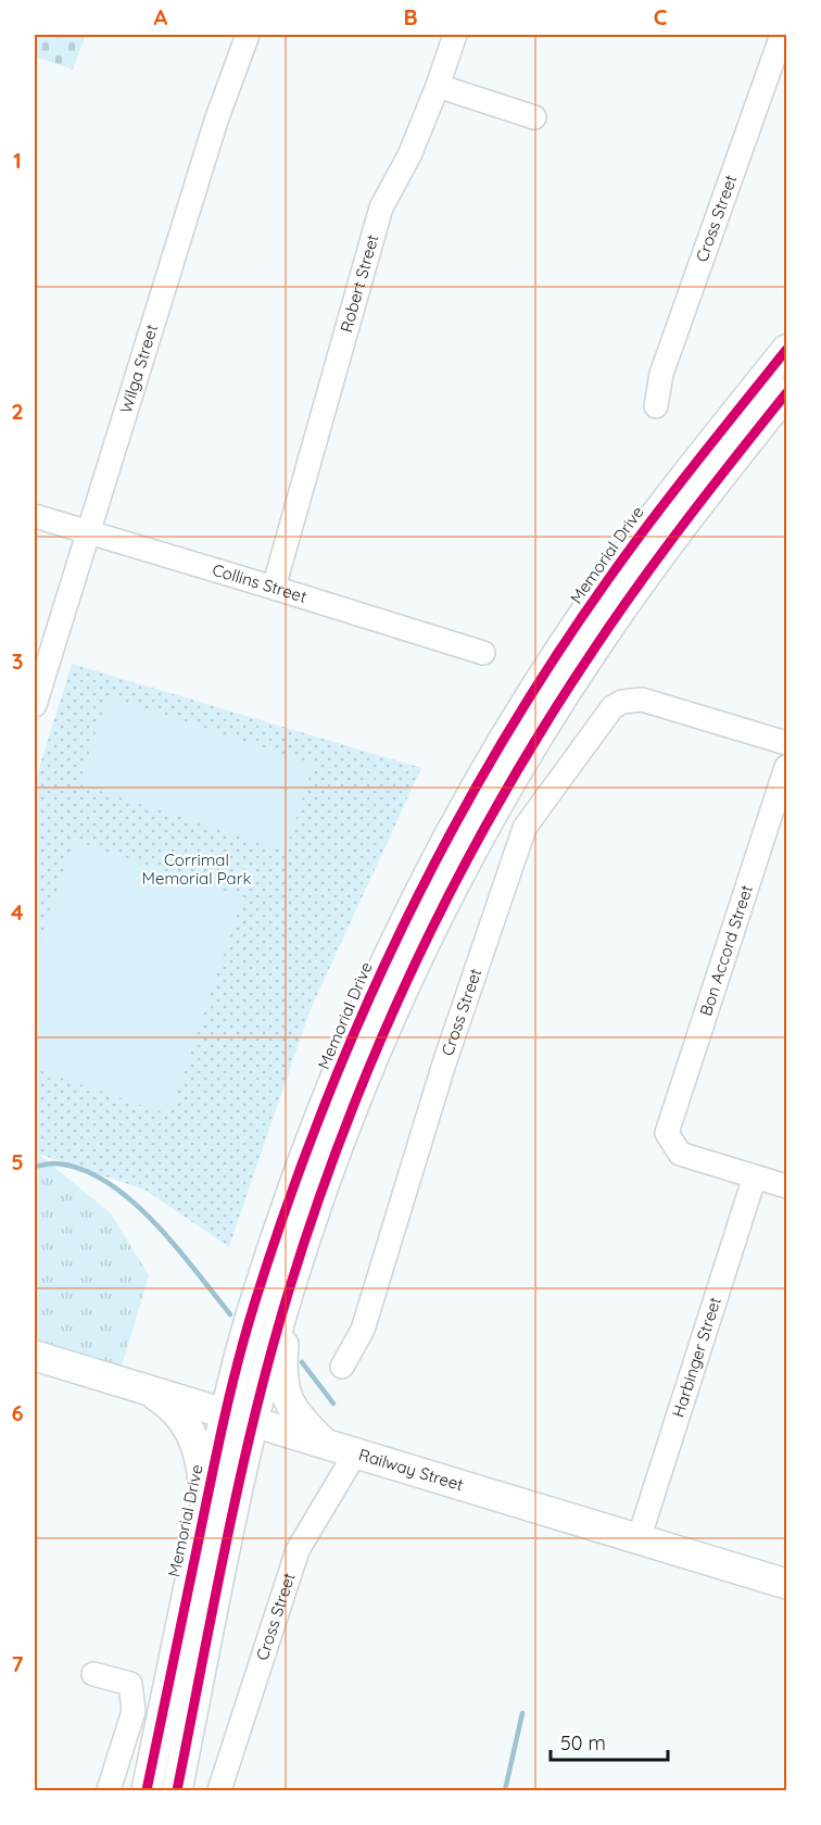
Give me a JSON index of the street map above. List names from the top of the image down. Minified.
{"streets":{"main road":["Memorial Drive","Railway Street"],"street":["Cross Street","Robert Street","Wilga Street","Collins Street","Bon Accord Street","Harbinger Street"]},"crossings":[["Cross Street","Railway Street"],["Robert Street","Collins Street"],["Wilga Street","Collins Street"],["Memorial Drive","Railway Street"],["Bon Accord Street","Harbinger Street"],["Harbinger Street","Railway Street"]],"parks":["Corrimal Memorial Park"],"scale_bar":"50 m","grid":{"columns":["A","B","C"],"rows":["1","2","3","4","5","6","7"]}}
